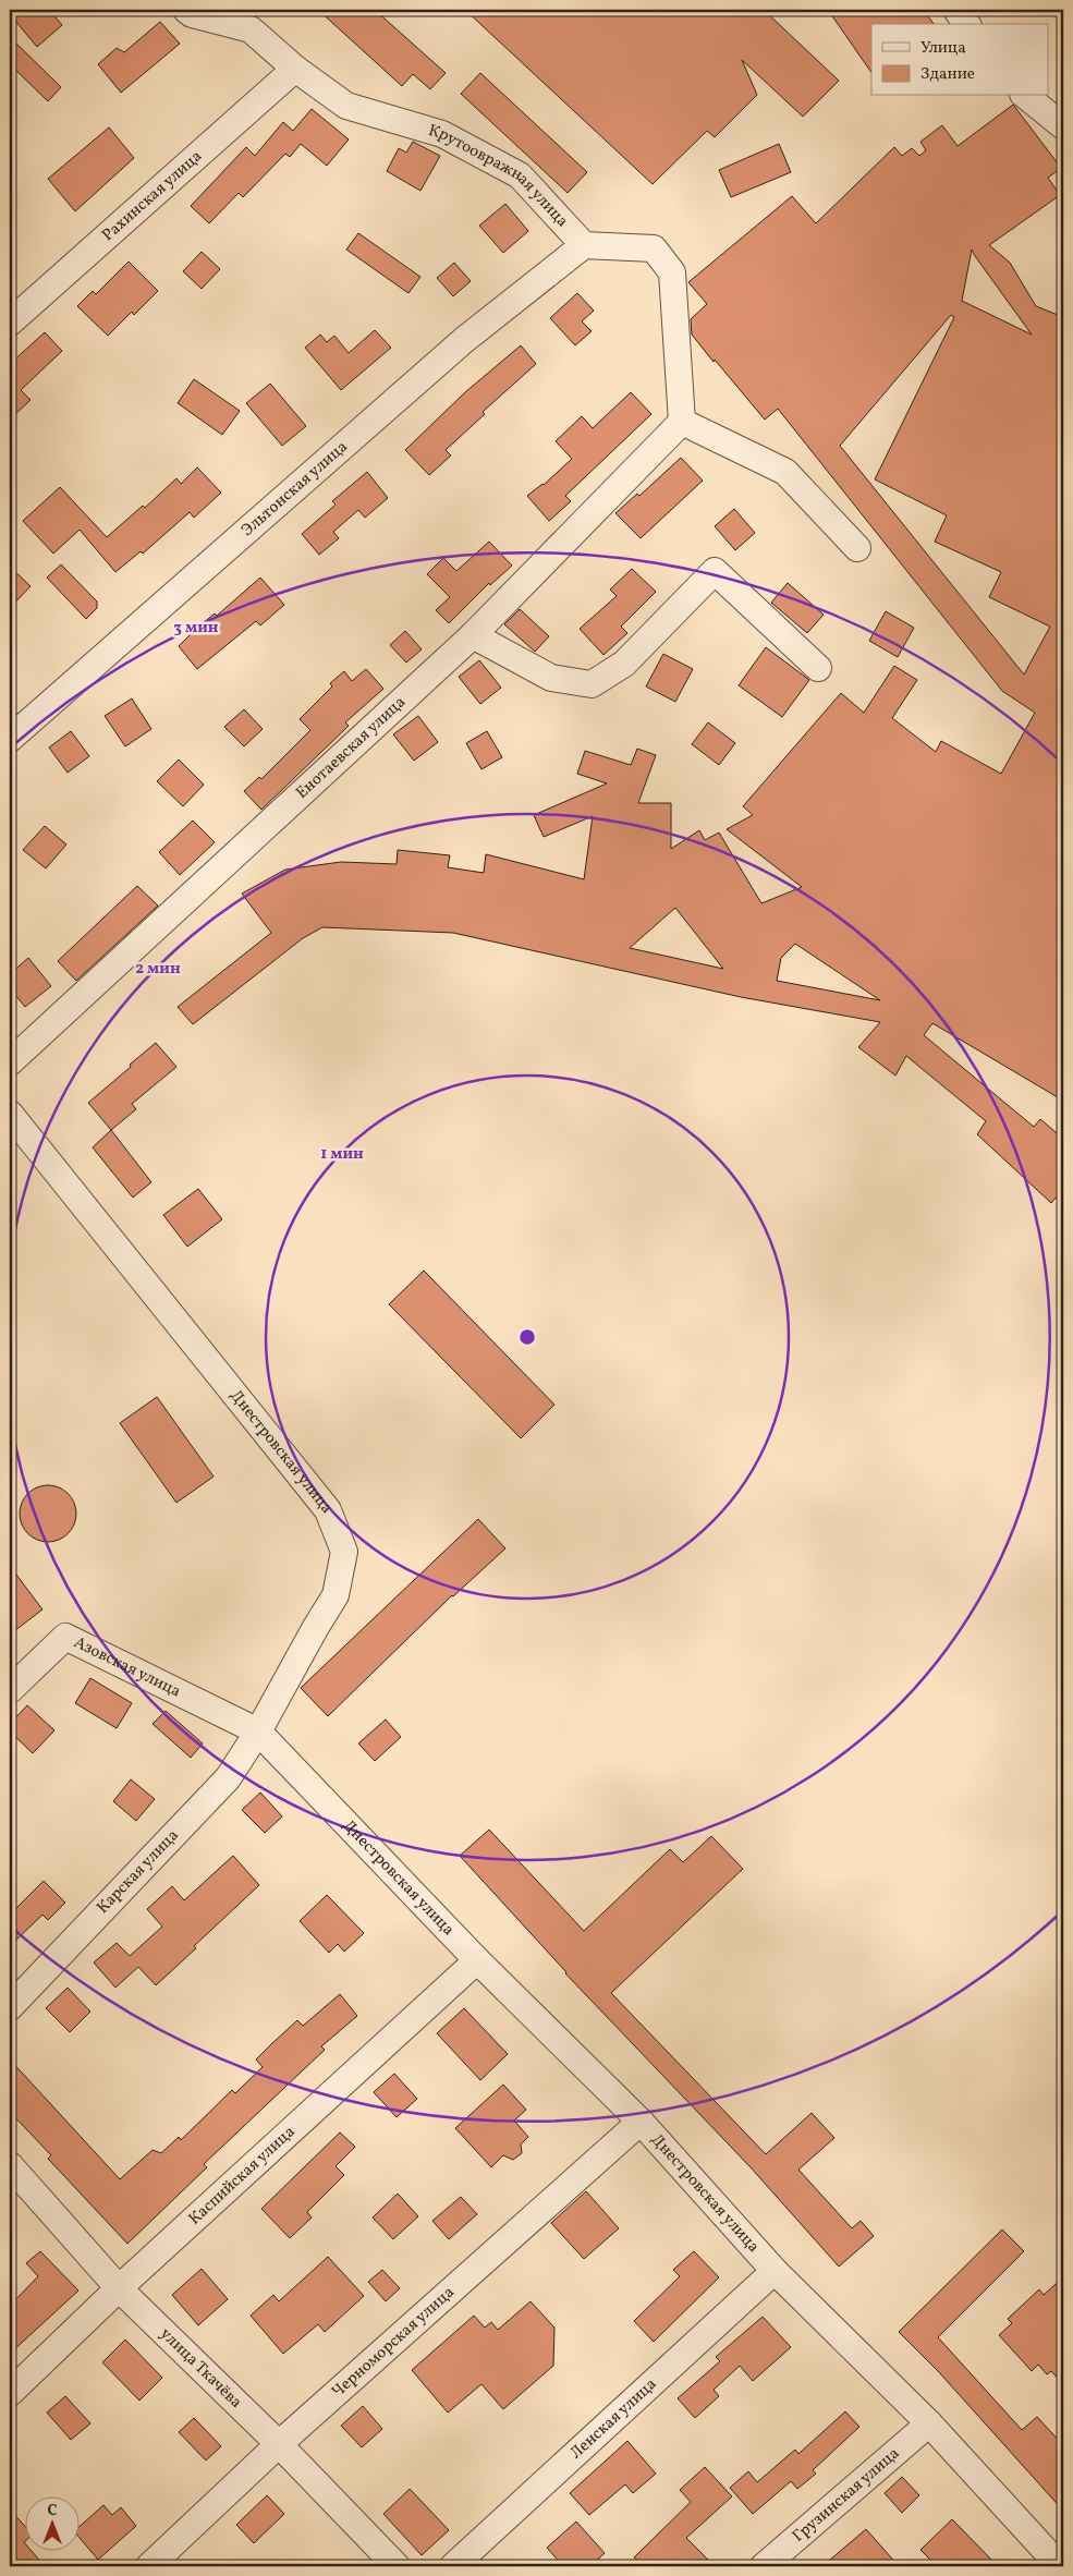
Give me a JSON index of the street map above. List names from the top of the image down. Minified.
{"streets":{"street":["Крутоовражная улица","Рахинская улица","Эльтонская улица","Енотаевская улица","Днестровская улица","Азовская улица","Карская улица","Каспийская улица","Черноморская улица","улица Ткачёва","Ленская улица","Грузинская улица"]},"crossings":[["Крутоовражная улица","Рахинская улица"],["Крутоовражная улица","Эльтонская улица"],["Днестровская улица","Азовская улица"],["Днестровская улица","Карская улица"],["Днестровская улица","Каспийская улица"],["Днестровская улица","Черноморская улица"],["Днестровская улица","Ленская улица"],["Днестровская улица","Грузинская улица"],["Азовская улица","Карская улица"],["Каспийская улица","улица Ткачёва"],["Черноморская улица","улица Ткачёва"]],"legend":["Улица","Здание"],"north":"top","rings":["3 мин","2 мин","1 мин"]}
